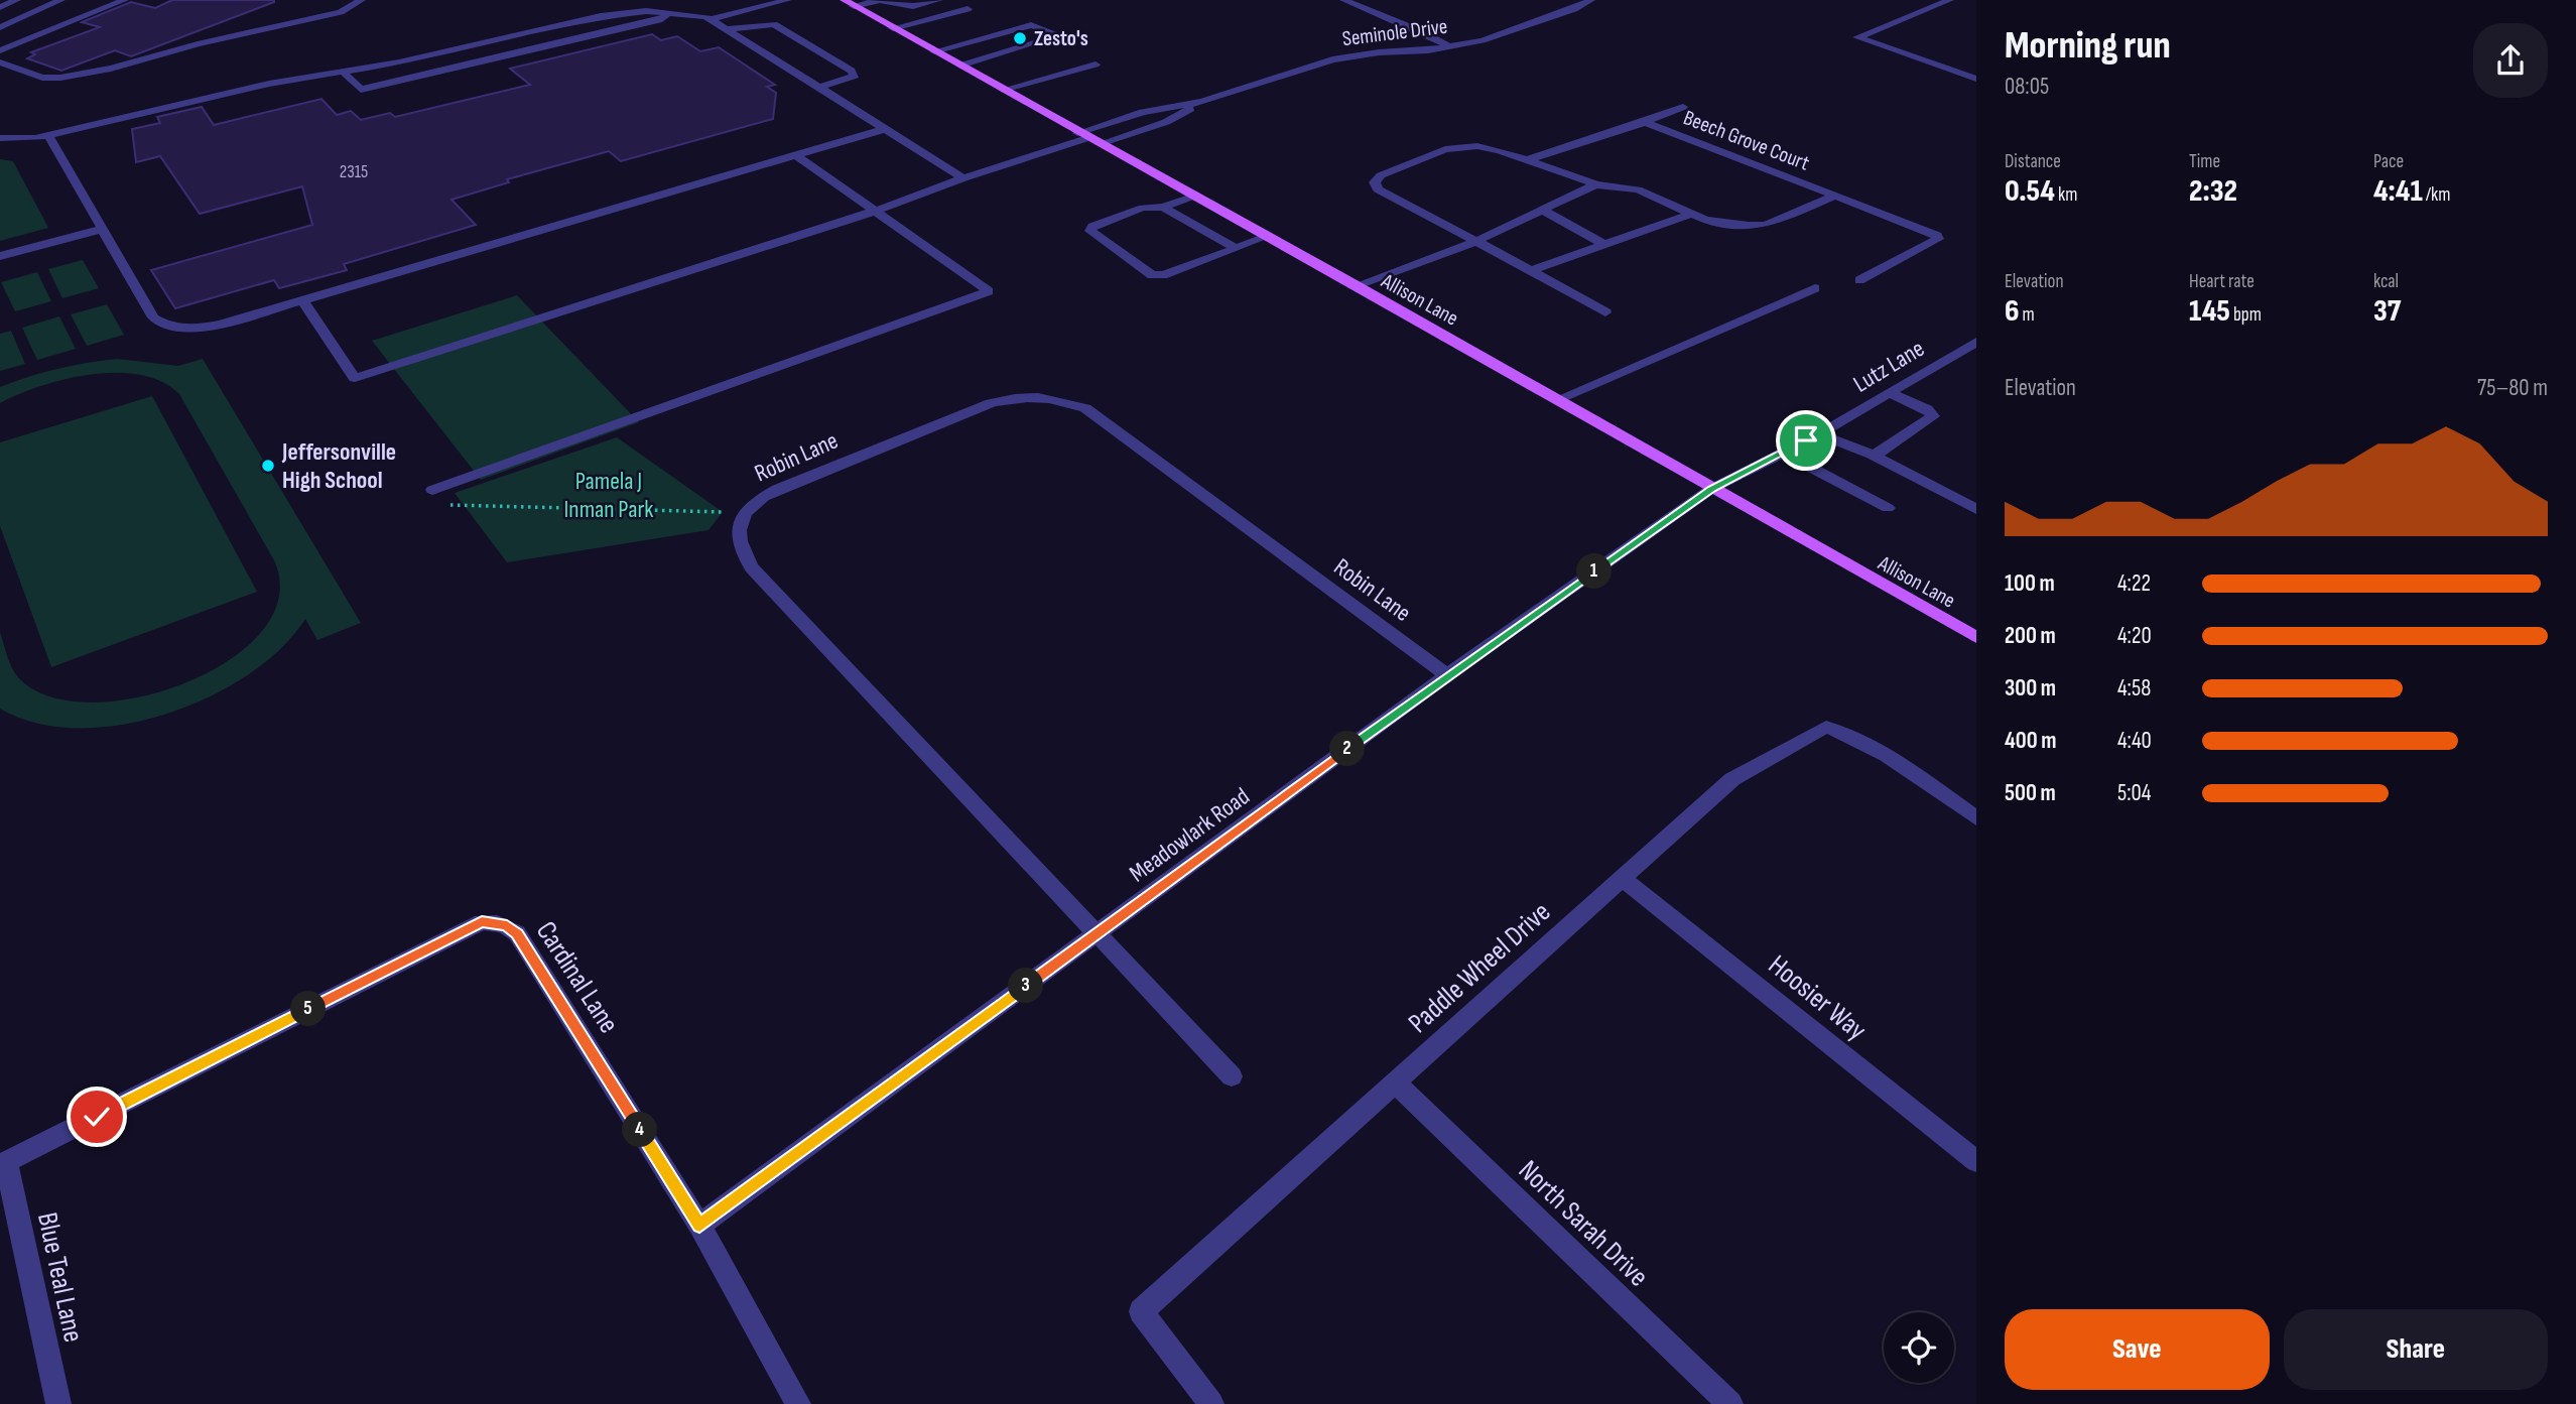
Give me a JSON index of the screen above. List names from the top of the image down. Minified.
{"streets":{"main road":["Allison Lane"],"street":["Seminole Drive","Beech Grove Court","Lutz Lane","Robin Lane","Meadowlark Road","Paddle Wheel Drive","Cardinal Lane","Hoosier Way","North Sarah Drive","Blue Teal Lane"]},"crossings":[["Seminole Drive","Allison Lane"],["Allison Lane","Lutz Lane"],["Allison Lane","Meadowlark Road"],["Lutz Lane","Meadowlark Road"],["Robin Lane","Meadowlark Road"],["Meadowlark Road","Cardinal Lane"],["Paddle Wheel Drive","Hoosier Way"],["Paddle Wheel Drive","North Sarah Drive"],["Cardinal Lane","Blue Teal Lane"]],"parks":["Pamela J Inman Park"],"places":["Zesto's","Jeffersonville High School"],"house_numbers":["2315"],"page":{"heading":["Morning run","08:05"],"stats":[["Distance","0.54 km"],["Time","2:32"],["Pace","4:41 /km"],["Elevation","6 m"],["Heart rate","145 bpm"],["kcal","37"]],"chart":["Elevation","75–80 m"],"pins":["1","2","3","5","4"],"list":[{"name":"100 m","note":"4:22"},{"name":"200 m","note":"4:20"},{"name":"300 m","note":"4:58"},{"name":"400 m","note":"4:40"},{"name":"500 m","note":"5:04"}],"buttons":["Save","Share"]}}
